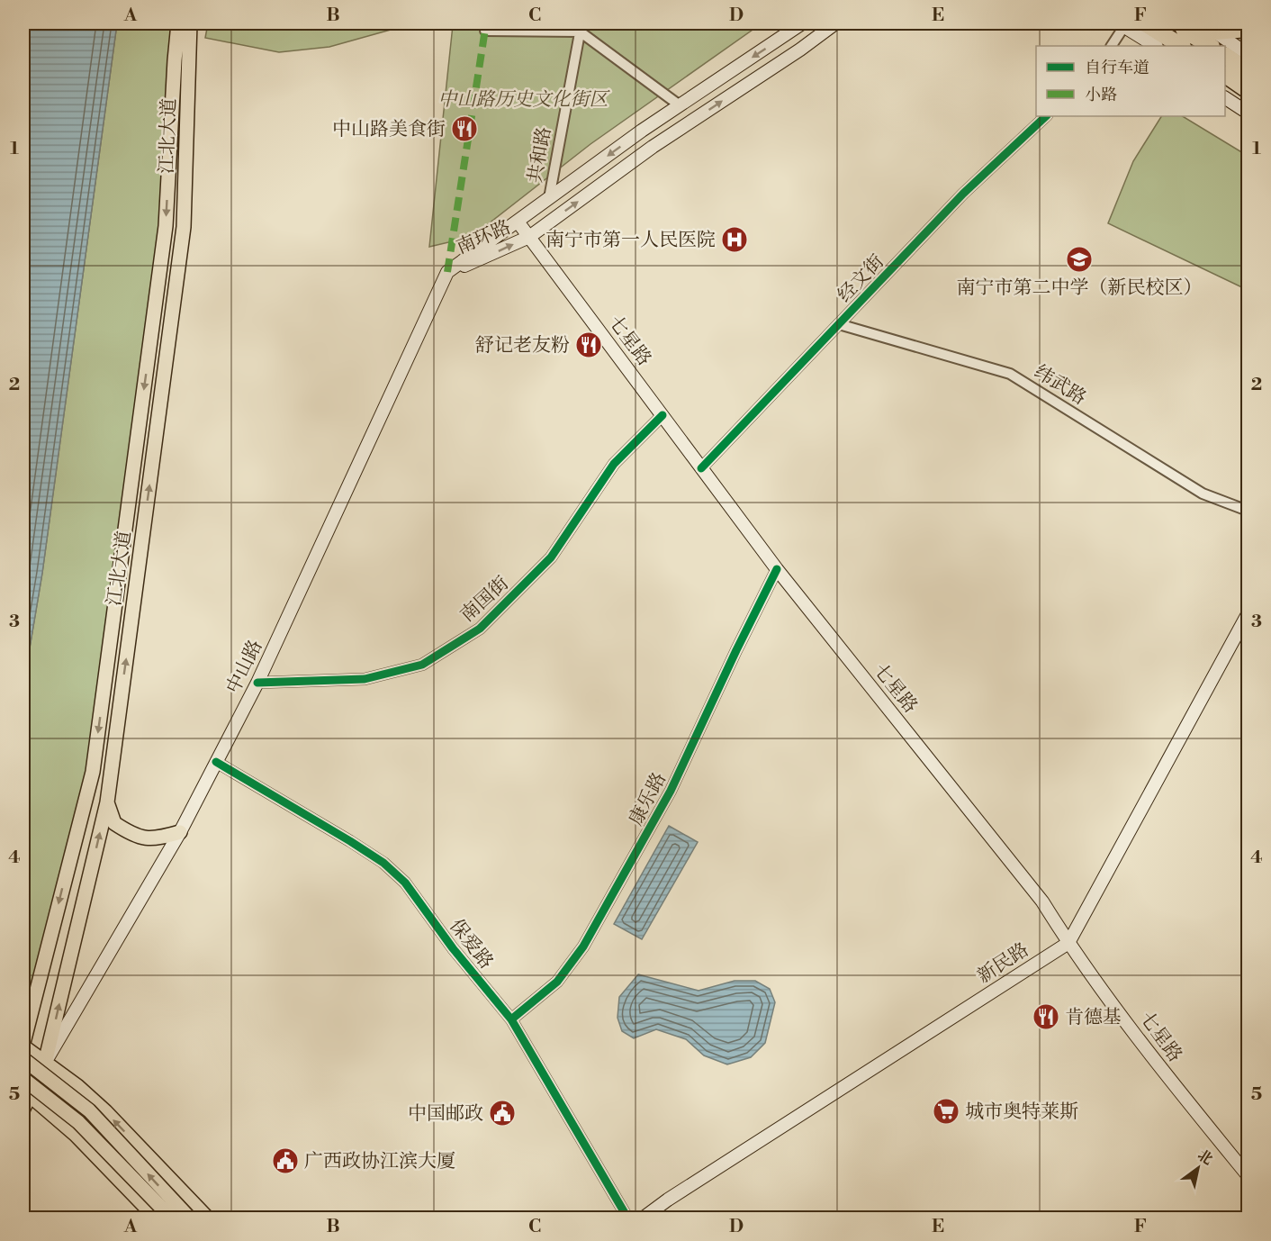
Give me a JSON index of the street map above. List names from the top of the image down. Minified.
{"streets":{"main road":["江北大道","南环路","七星路","中山路","新民路"],"street":["共和路","经文街","纬武路","南国街","康乐路","保爱路"]},"crossings":[["江北大道","中山路"],["共和路","南环路"],["南环路","七星路"],["南环路","中山路"],["经文街","七星路"],["经文街","纬武路"],["七星路","南国街"],["七星路","康乐路"],["七星路","新民路"],["南国街","中山路"],["中山路","保爱路"],["康乐路","保爱路"]],"parks":["中山路历史文化街区"],"places":{"restaurant":["中山路美食街","舒记老友粉","肯德基"],"hospital":["南宁市第一人民医院"],"school or university":["南宁市第二中学（新民校区）"],"supermarket":["城市奥特莱斯"],"public building":["中国邮政","广西政协江滨大厦"]},"legend":["自行车道","小路"],"north":"top right","grid":{"columns":["A","B","C","D","E","F"],"rows":["1","2","3","4","5"]}}
